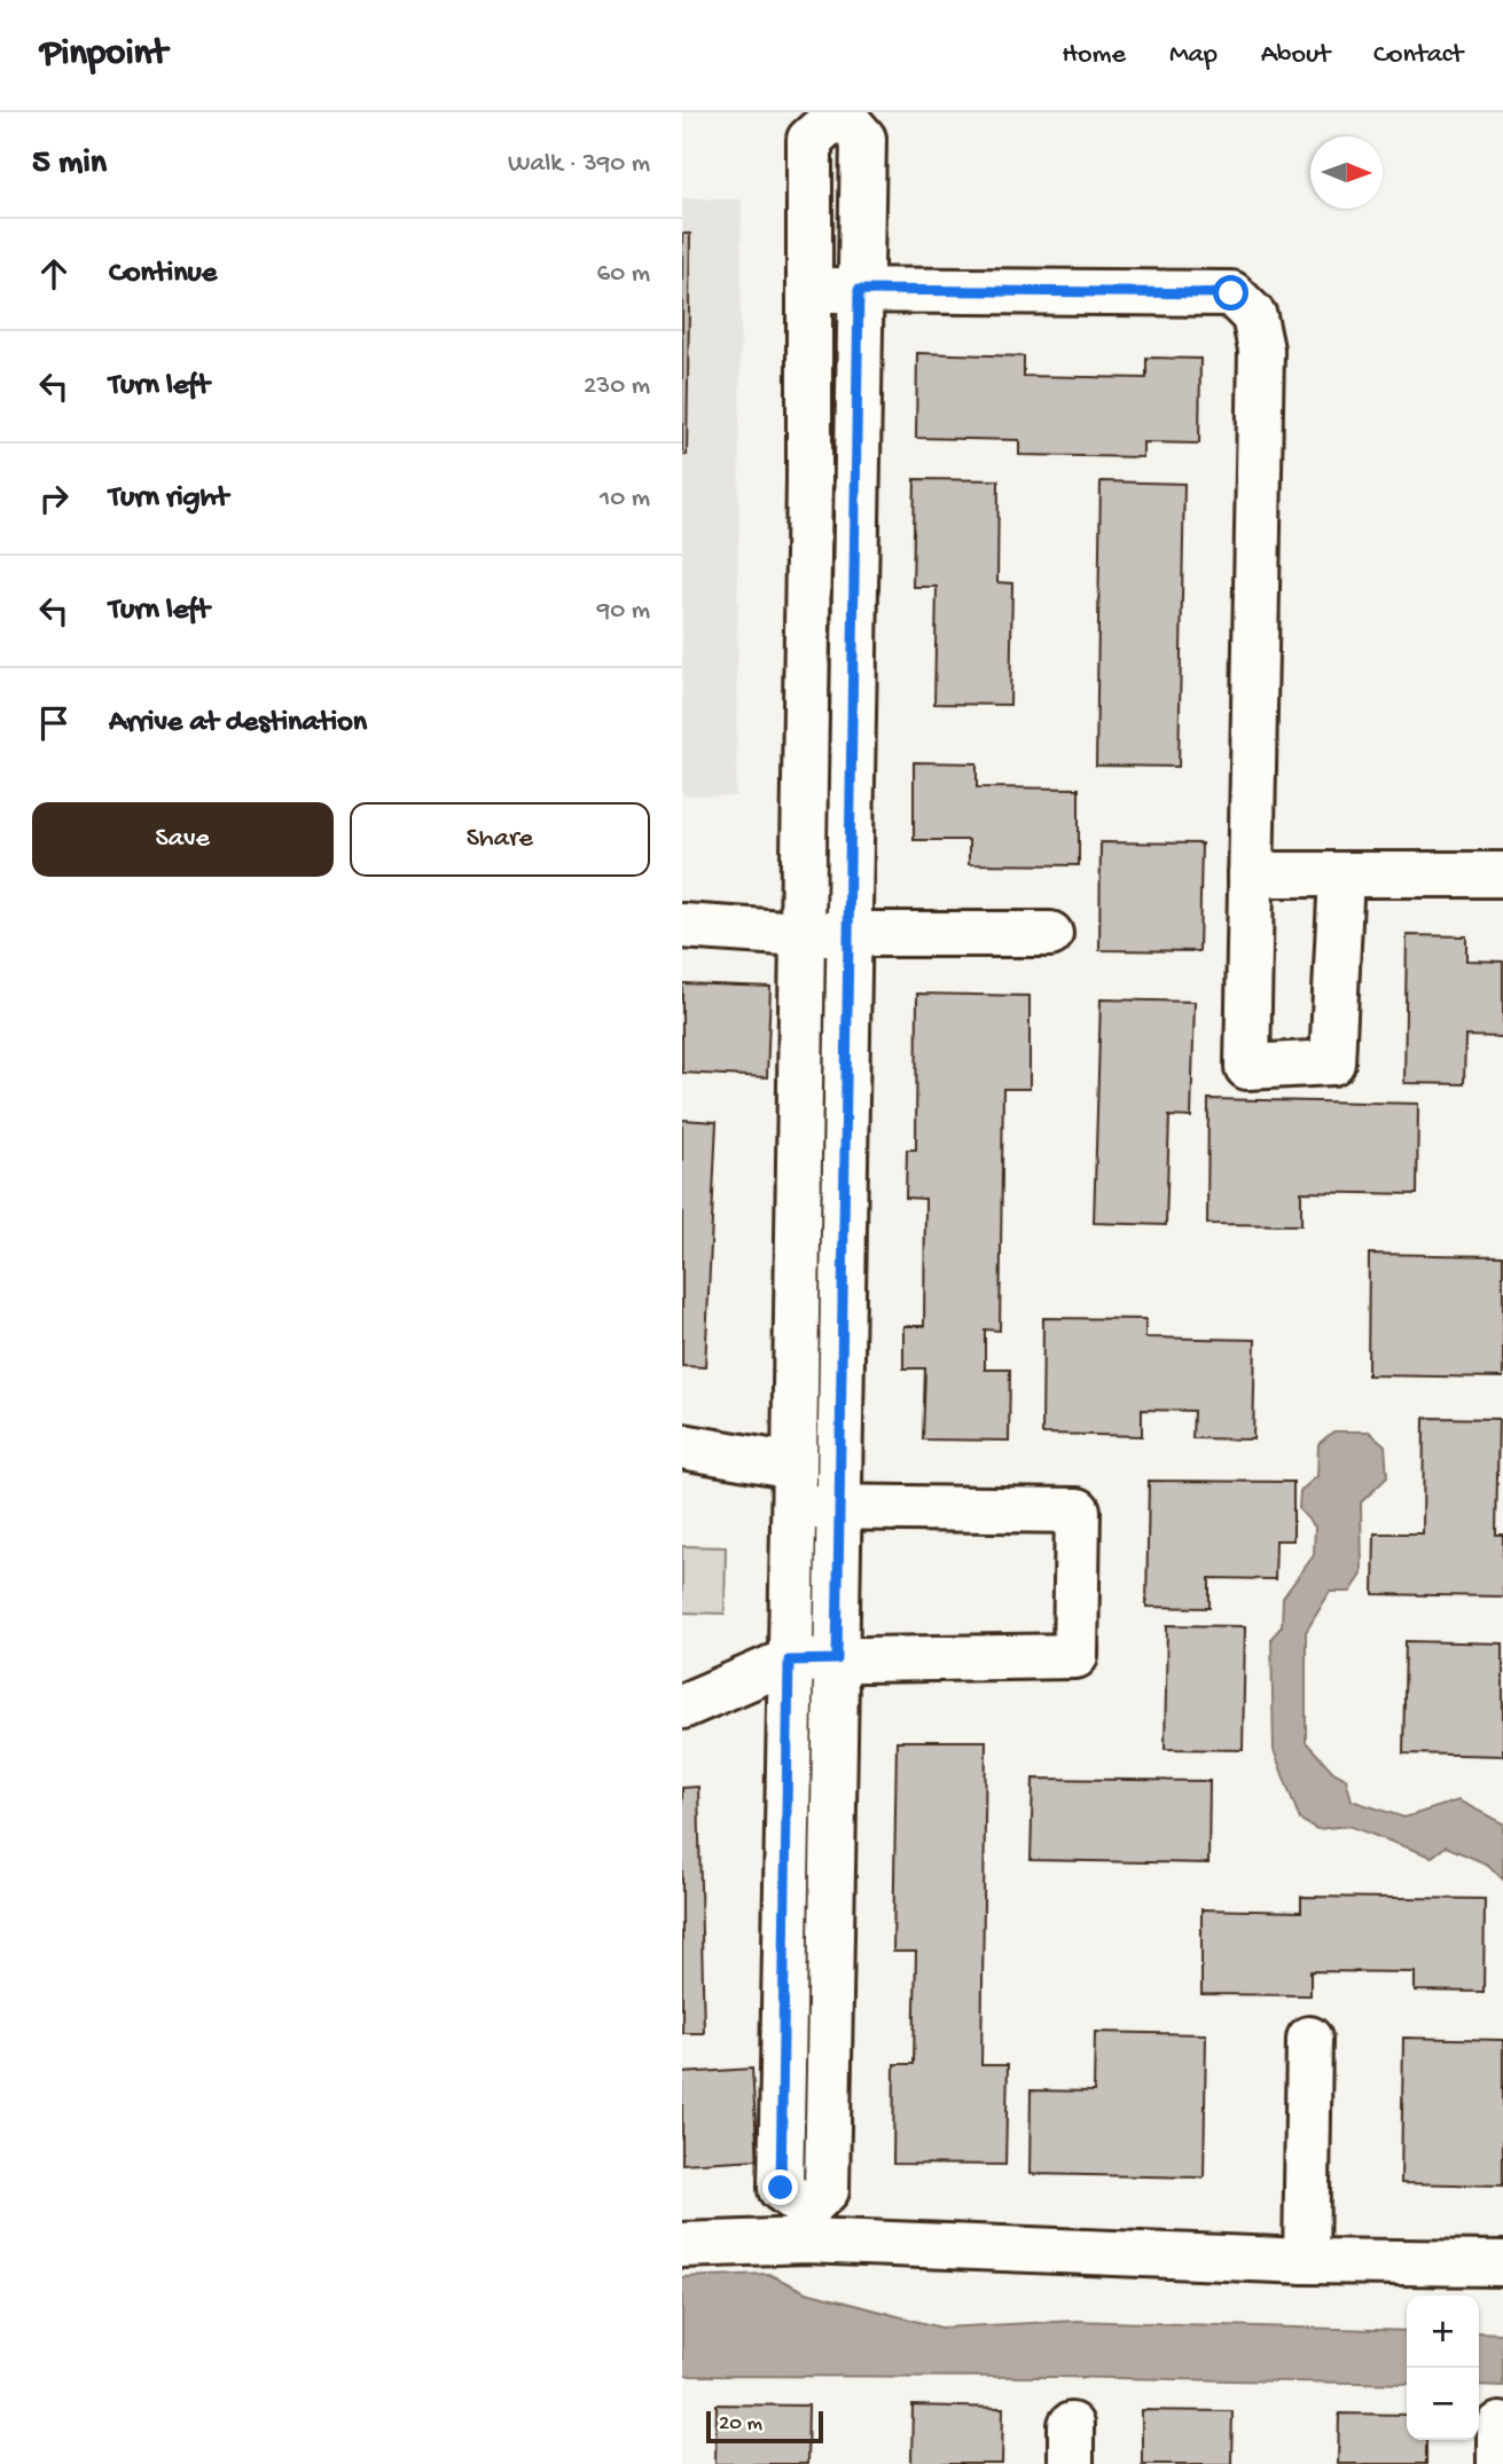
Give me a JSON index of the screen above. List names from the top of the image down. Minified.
{"scale_bar":"20 m","north":"right","page":{"header":"Pinpoint","nav":["Home","Map","About","Contact"],"heading":["5 min","Walk · 390 m"],"list":[["Continue","60 m"],["Turn left","230 m"],["Turn right","10 m"],["Turn left","90 m"],"Arrive at destination"],"buttons":["Save","Share"],"map_buttons":["+","−"],"scale":"20 m"}}
